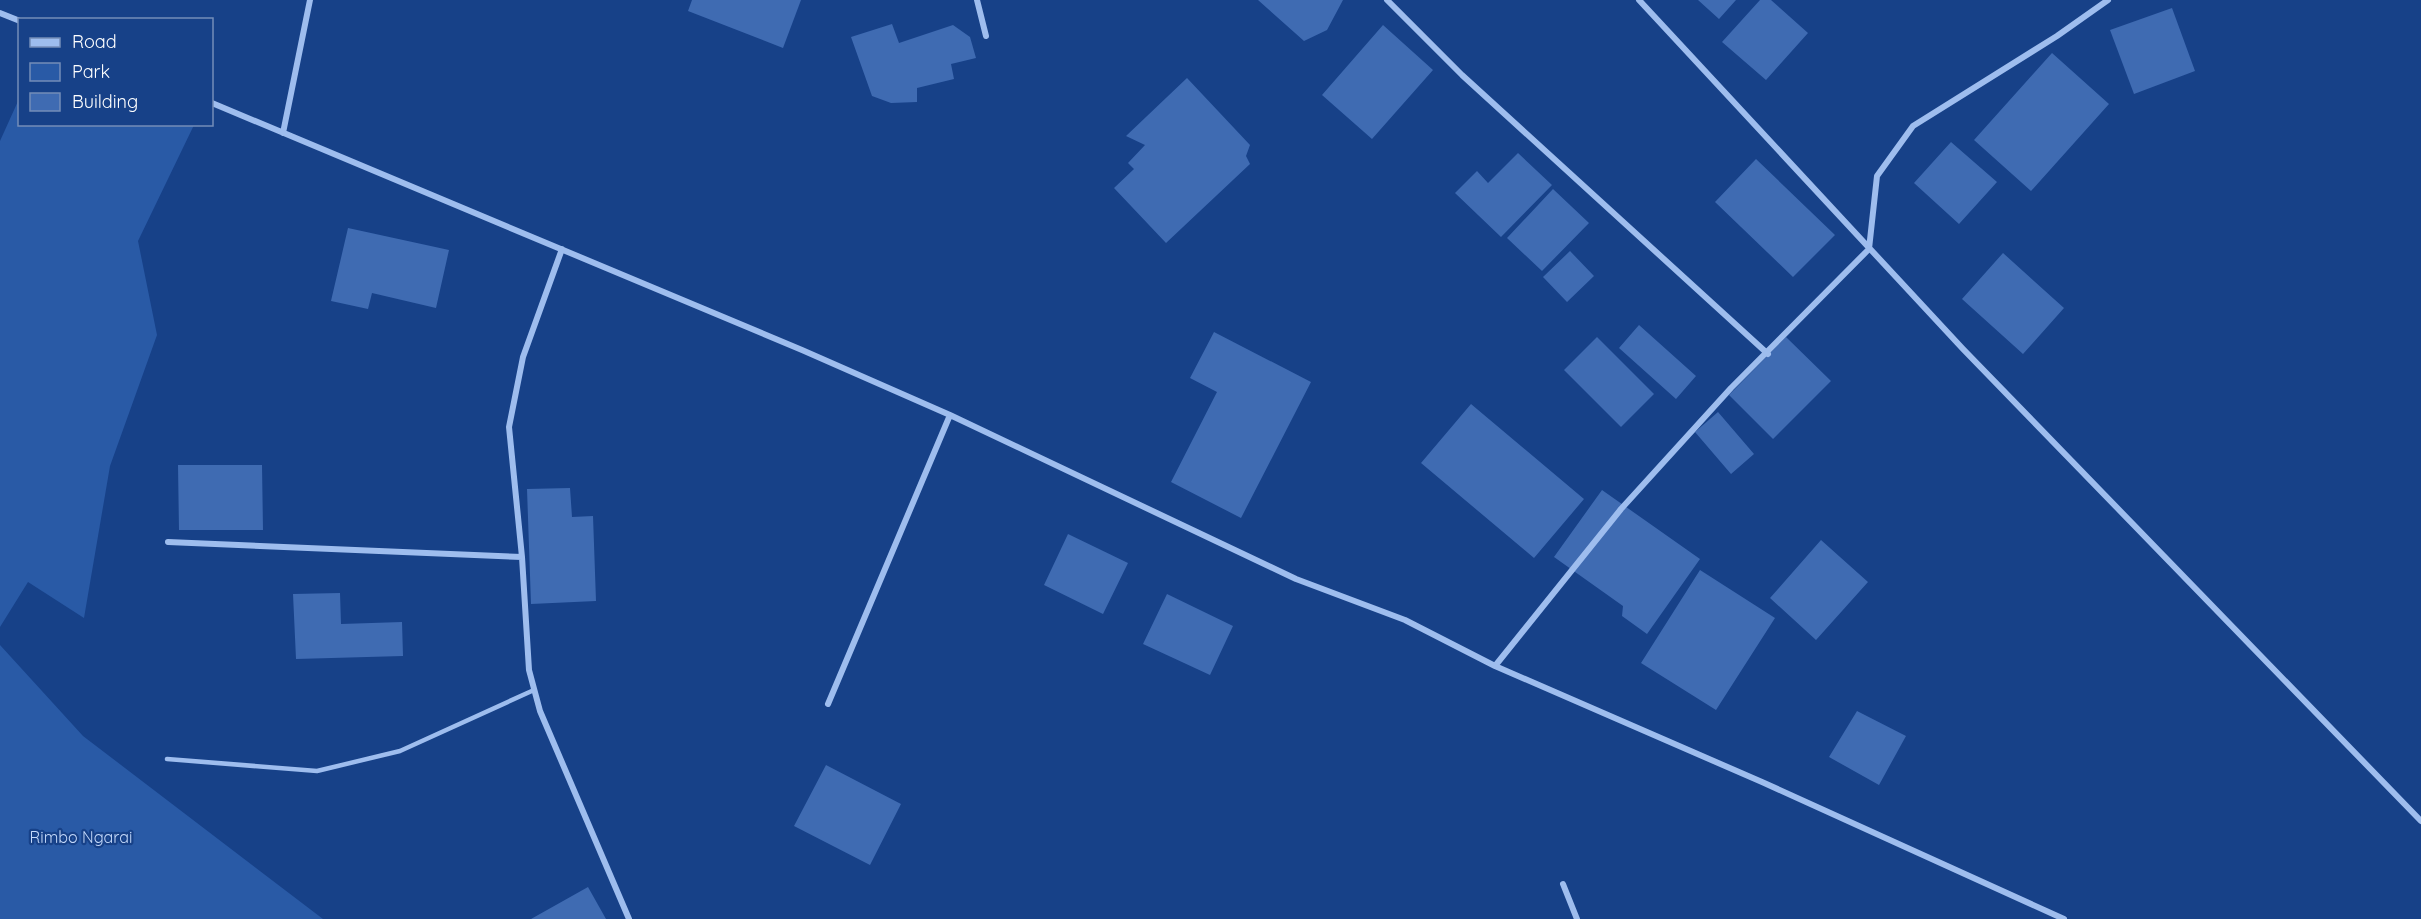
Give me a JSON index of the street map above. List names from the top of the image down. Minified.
{"parks":["Rimbo Ngarai"],"legend":["Road","Park","Building"]}
